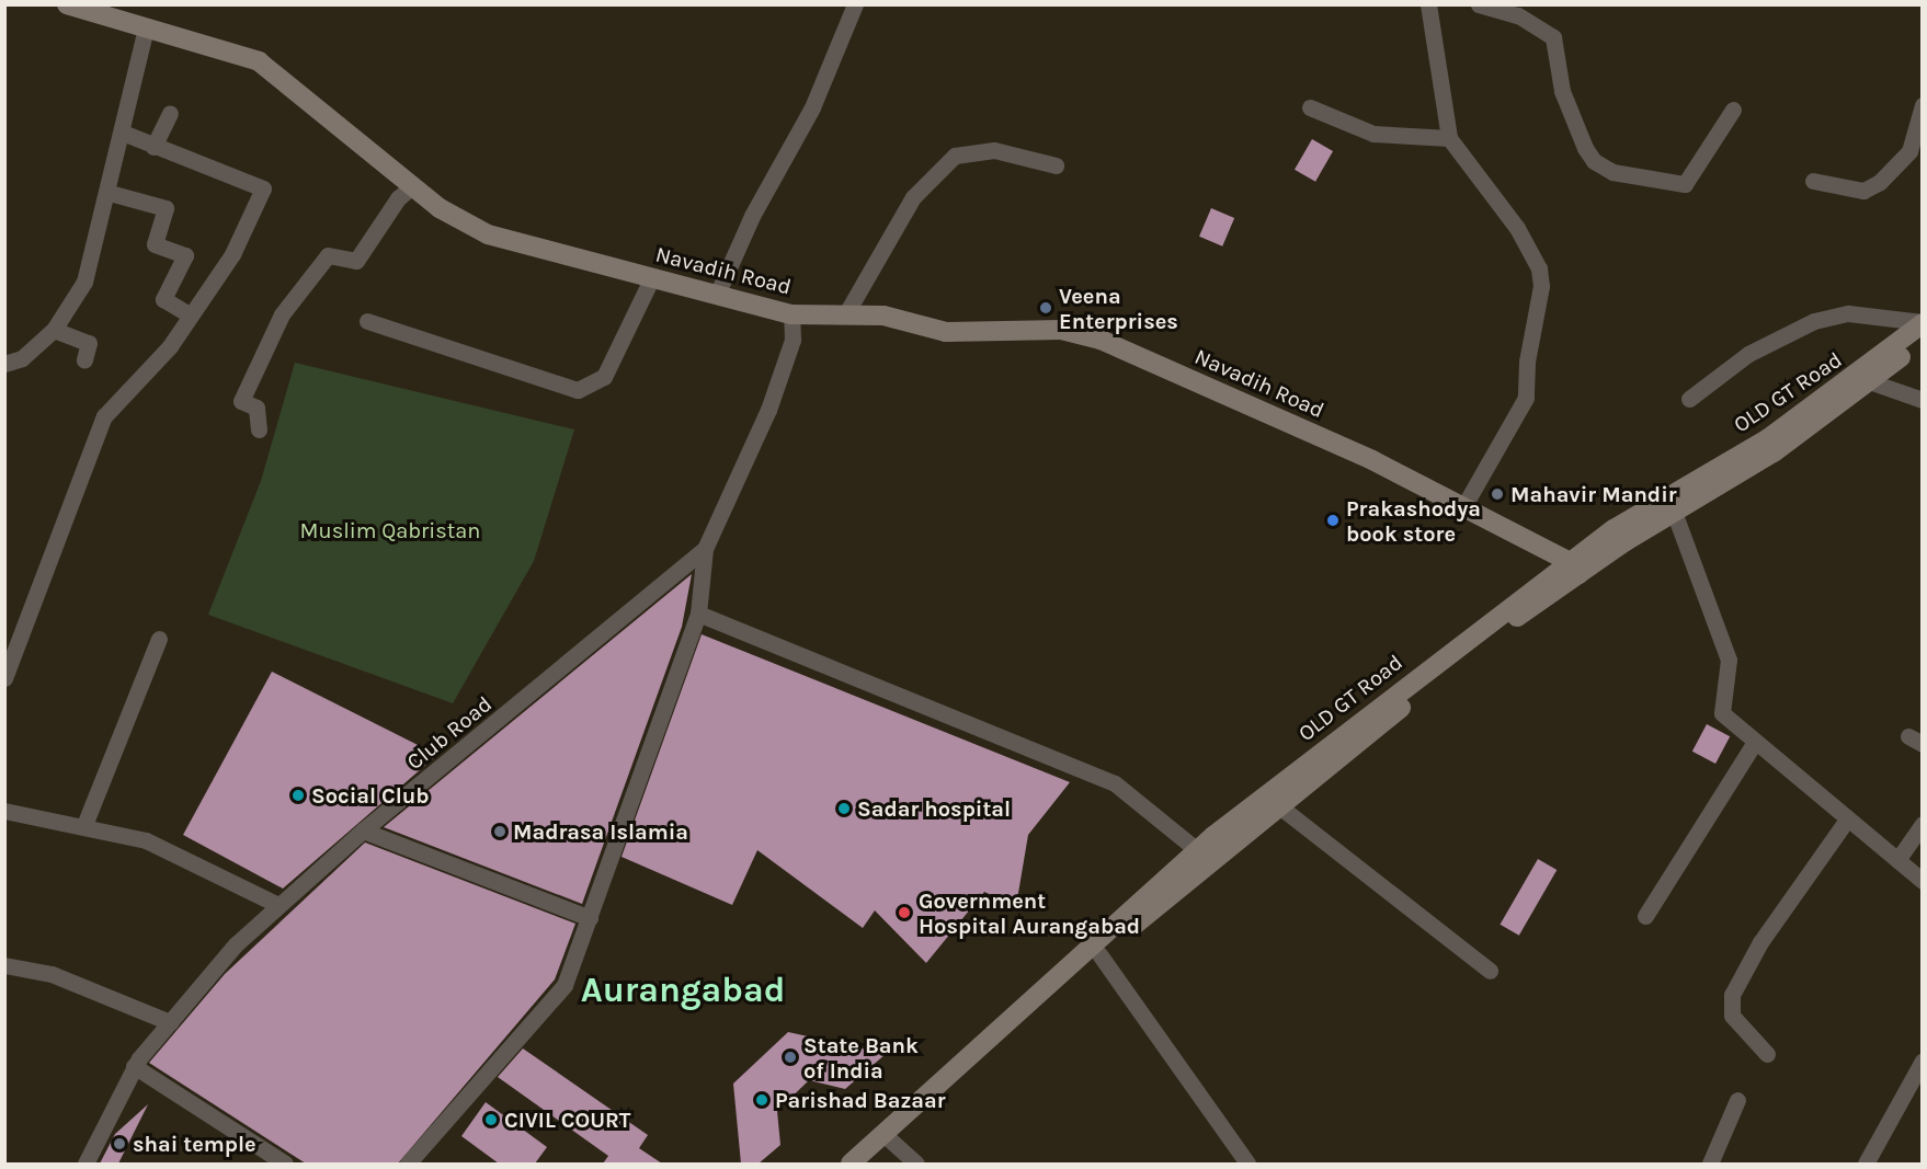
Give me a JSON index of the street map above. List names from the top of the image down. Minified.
{"streets":{"main road":["Navadih Road","OLD GT Road"],"street":["Club Road"]},"crossings":[["Navadih Road","OLD GT Road"],["Navadih Road","Club Road"]],"districts":["Aurangabad"],"parks":["Muslim Qabristan"],"places":["Veena Enterprises","Mahavir Mandir","Prakashodya book store","Social Club","Sadar hospital","Madrasa Islamia","Government Hospital Aurangabad","State Bank of India","Parishad Bazaar","CIVIL COURT","shai temple"]}
